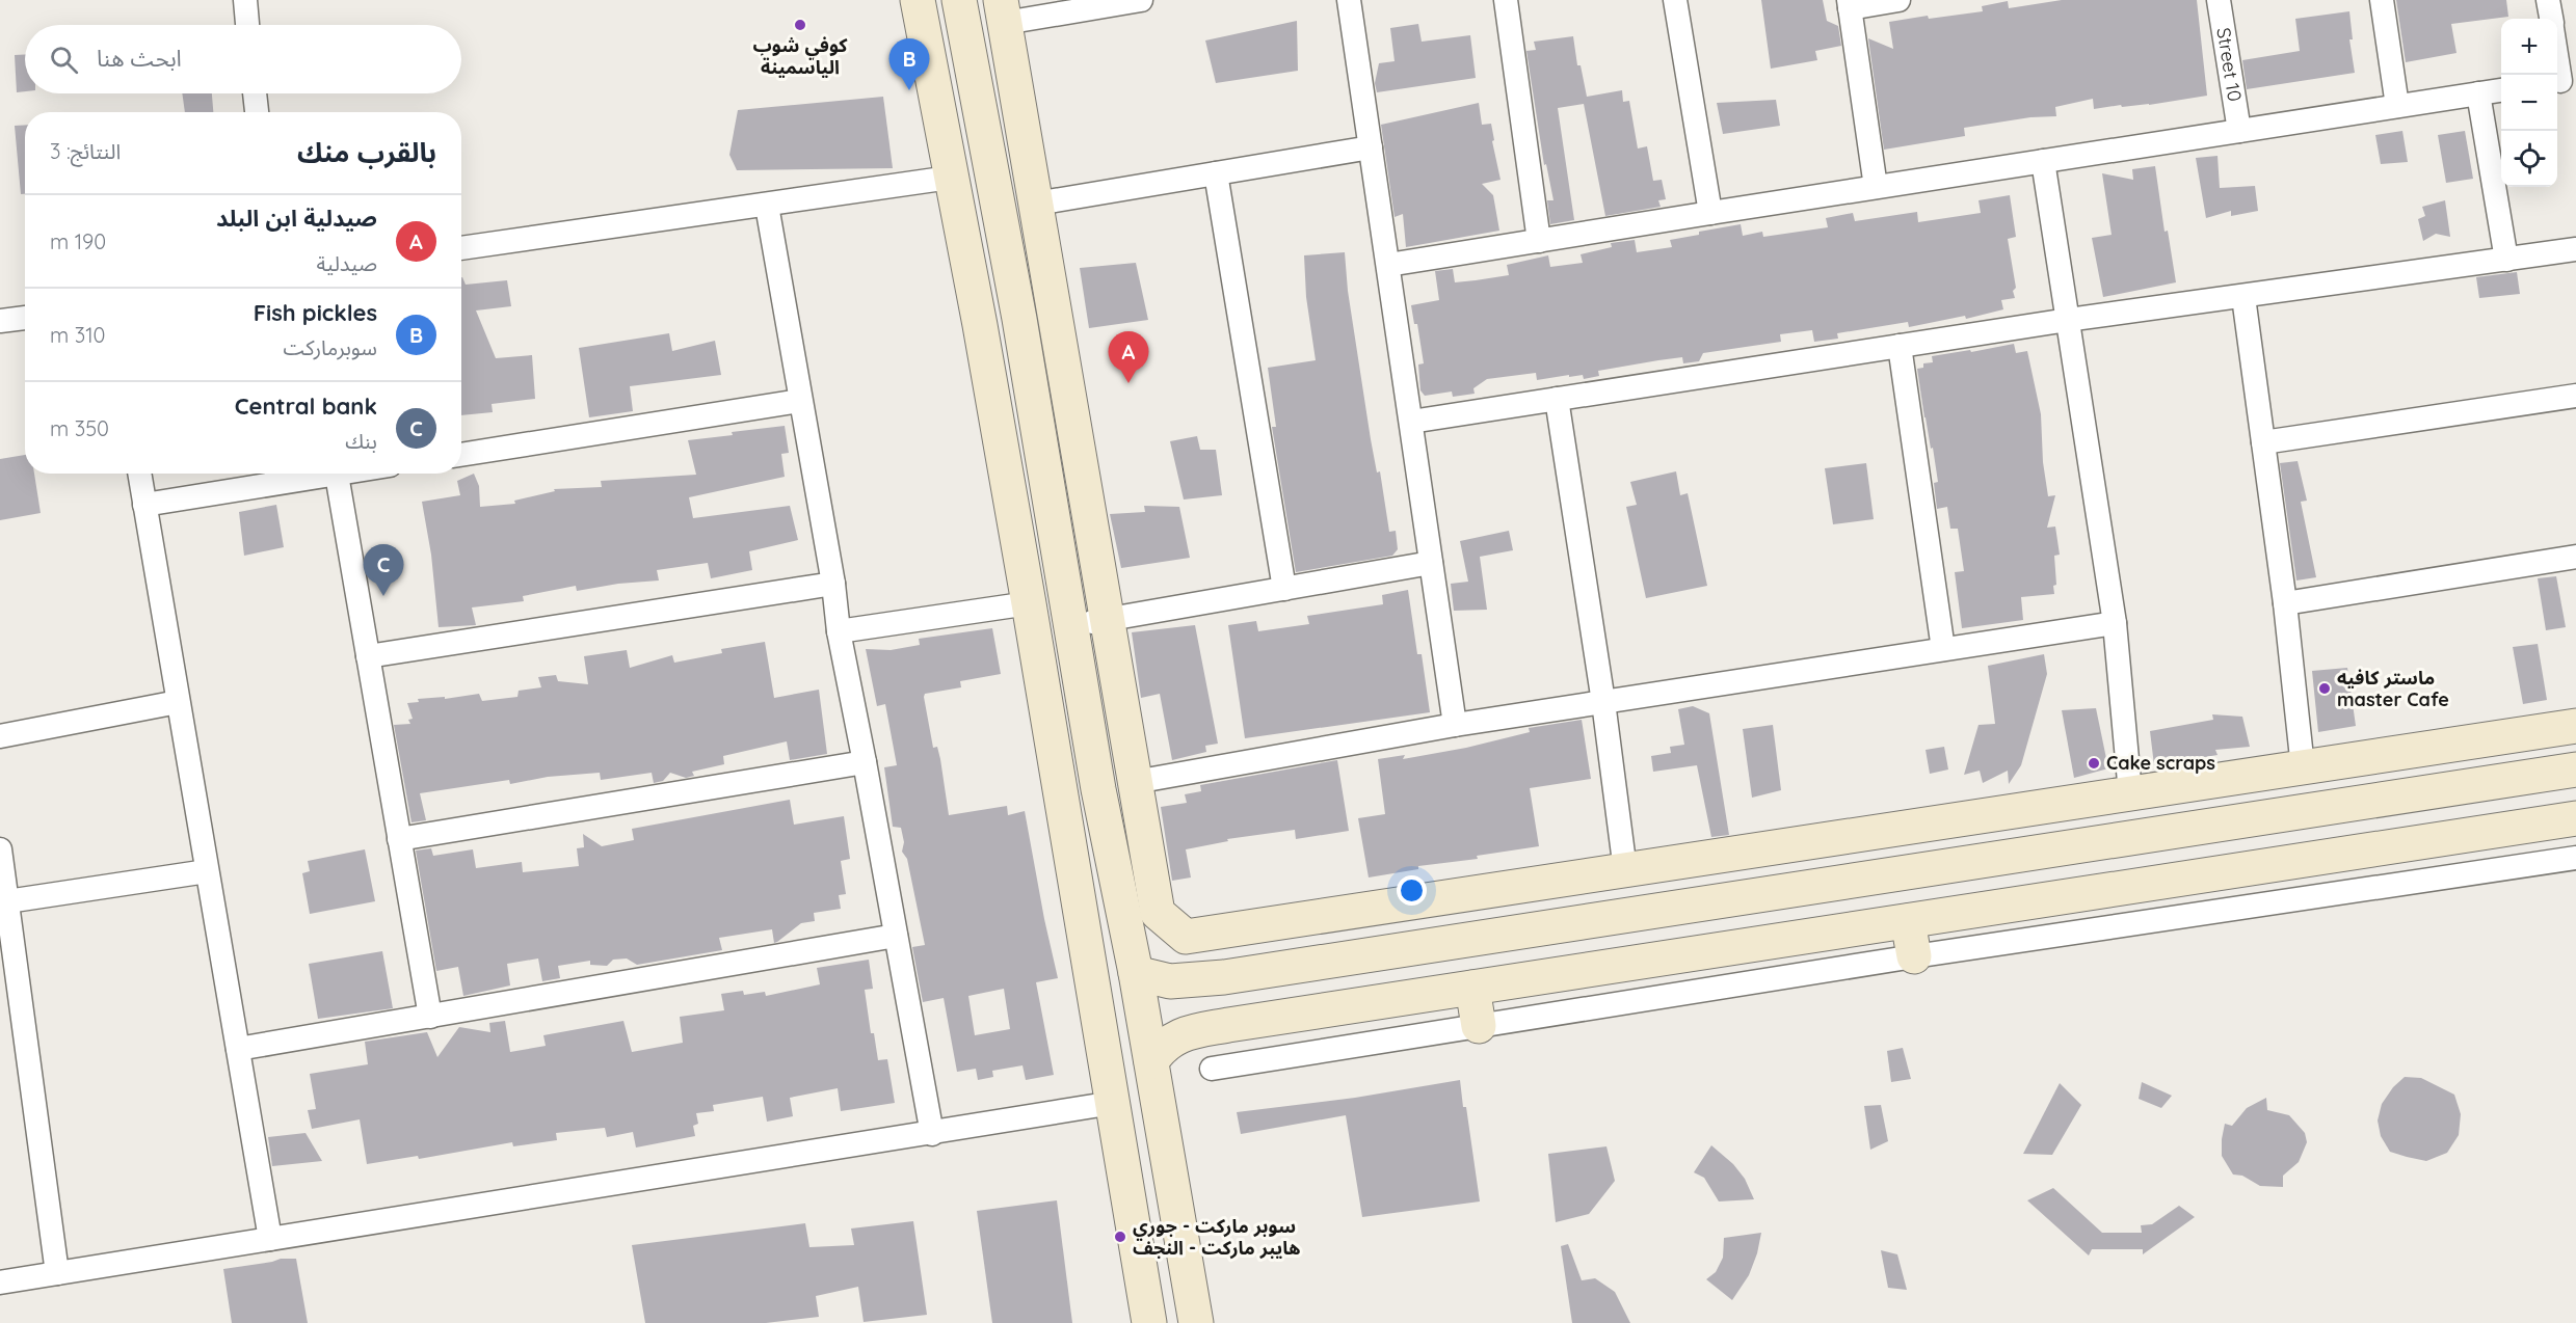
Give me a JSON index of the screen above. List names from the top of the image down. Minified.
{"streets":{"street":["Street 10"]},"places":["كوفي شوب الياسمينة","ماستر كافيه master Cafe","Cake scraps","سوبر ماركت - جوري هايبر ماركت - النجف"],"page":{"map_buttons":["+","−"],"search":"ابحث هنا","pins":["B","A","C"],"heading":["بالقرب منك","النتائج: 3"],"list":[{"mark":"A","name":"صيدلية ابن البلد","note":"صيدلية","value":"190 m"},{"mark":"B","name":"Fish pickles","note":"سوبرماركت","value":"310 m"},{"mark":"C","name":"Central bank","note":"بنك","value":"350 m"}]}}
